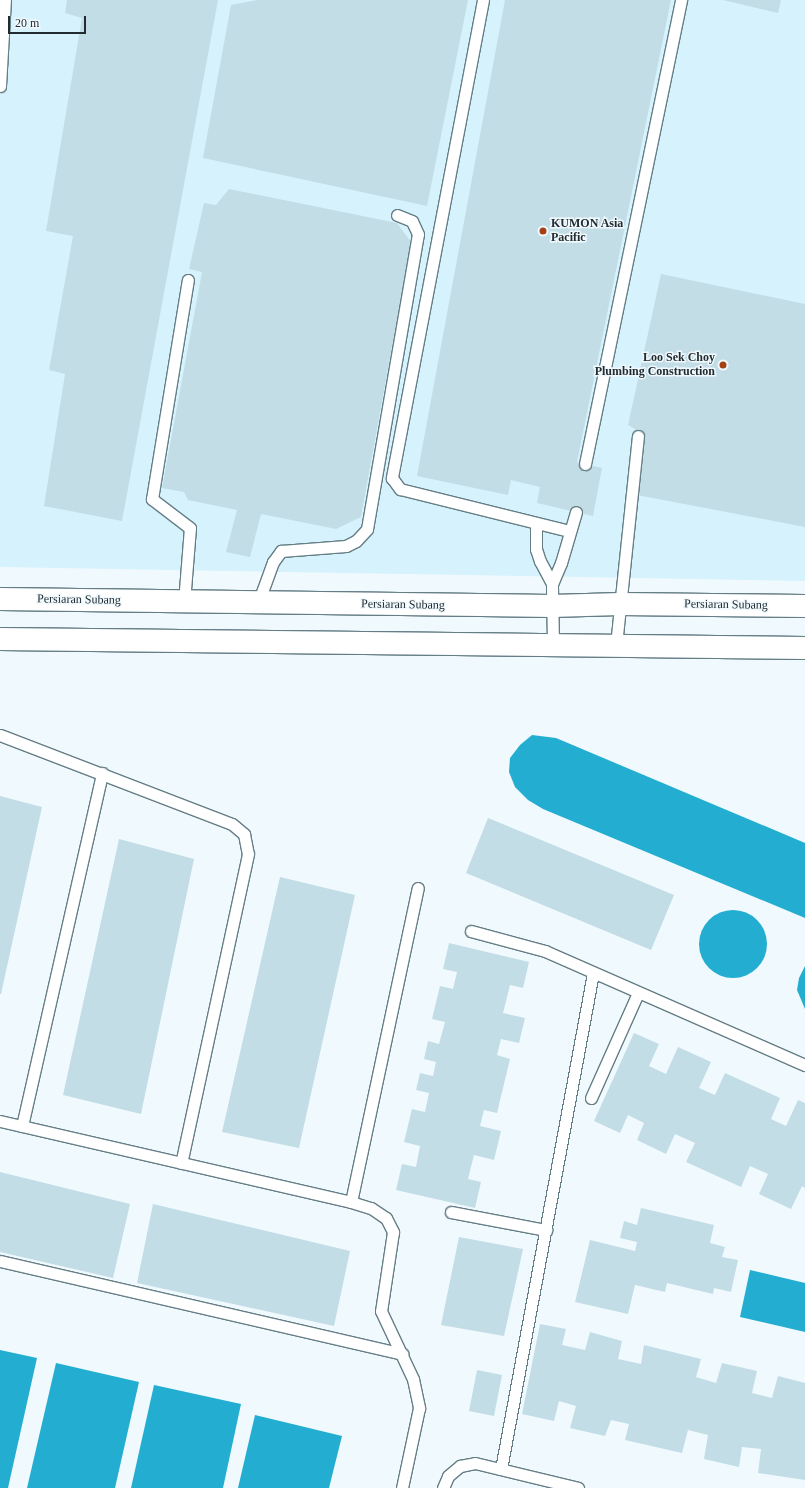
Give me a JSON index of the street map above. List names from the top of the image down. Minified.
{"streets":{"street":["Persiaran Subang"]},"places":["KUMON Asia Pacific","Loo Sek Choy Plumbing Construction"],"scale_bar":"20 m"}
